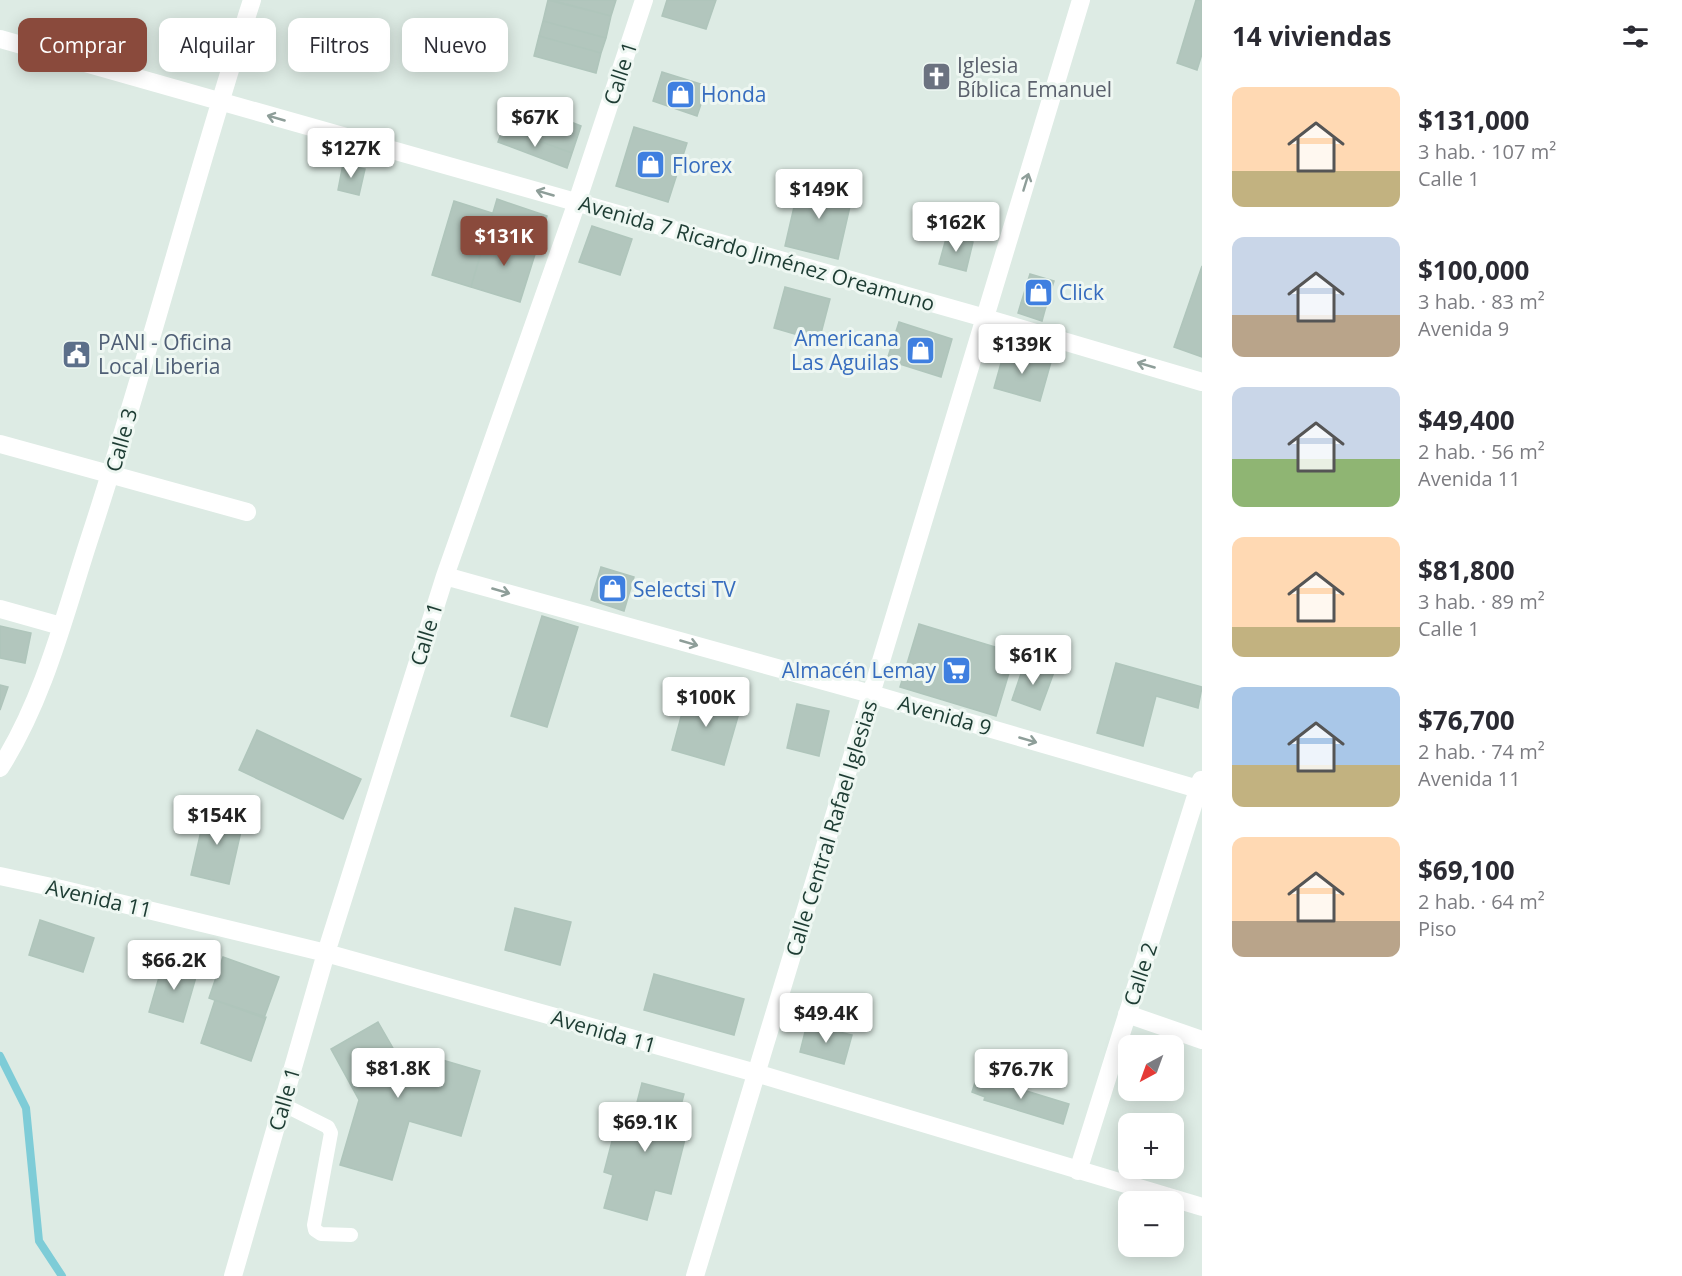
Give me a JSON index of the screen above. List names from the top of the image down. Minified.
{"streets":{"street":["Calle 1","Avenida 7 Ricardo Jiménez Oreamuno","Calle 3","Avenida 9","Calle Central Rafael Iglesias","Avenida 11","Calle 2"]},"crossings":[["Calle 1","Avenida 7 Ricardo Jiménez Oreamuno"],["Calle 1","Avenida 9"],["Calle 1","Avenida 11"],["Avenida 7 Ricardo Jiménez Oreamuno","Calle 3"],["Avenida 7 Ricardo Jiménez Oreamuno","Calle Central Rafael Iglesias"],["Avenida 9","Calle Central Rafael Iglesias"],["Avenida 9","Calle 2"],["Calle Central Rafael Iglesias","Avenida 11"],["Avenida 11","Calle 2"]],"one_way":["Avenida 7 Ricardo Jiménez Oreamuno","Avenida 9"],"places":{"church":["Iglesia Bíblica Emanuel"],"shop":["Honda","Florex","Click","Americana Las Aguilas","Selectsi TV"],"public building":["PANI - Oficina Local Liberia"],"supermarket":["Almacén Lemay"]},"north":"bottom left","page":{"heading":"14 viviendas","chip":["Comprar","Alquilar","Filtros","Nuevo"],"list":[{"name":"$131,000","note":"3 hab. · 107 m² · Calle 1"},{"name":"$100,000","note":"3 hab. · 83 m² · Avenida 9"},{"name":"$49,400","note":"2 hab. · 56 m² · Avenida 11"},{"name":"$81,800","note":"3 hab. · 89 m² · Calle 1"},{"name":"$76,700","note":"2 hab. · 74 m² · Avenida 11"},{"name":"$69,100","note":"2 hab. · 64 m² · Piso"}],"price":["$67K","$127K","$149K","$162K","$131K","$139K","$61K","$100K","$154K","$66.2K","$49.4K","$81.8K","$76.7K","$69.1K"],"map_buttons":["+","−"]}}
